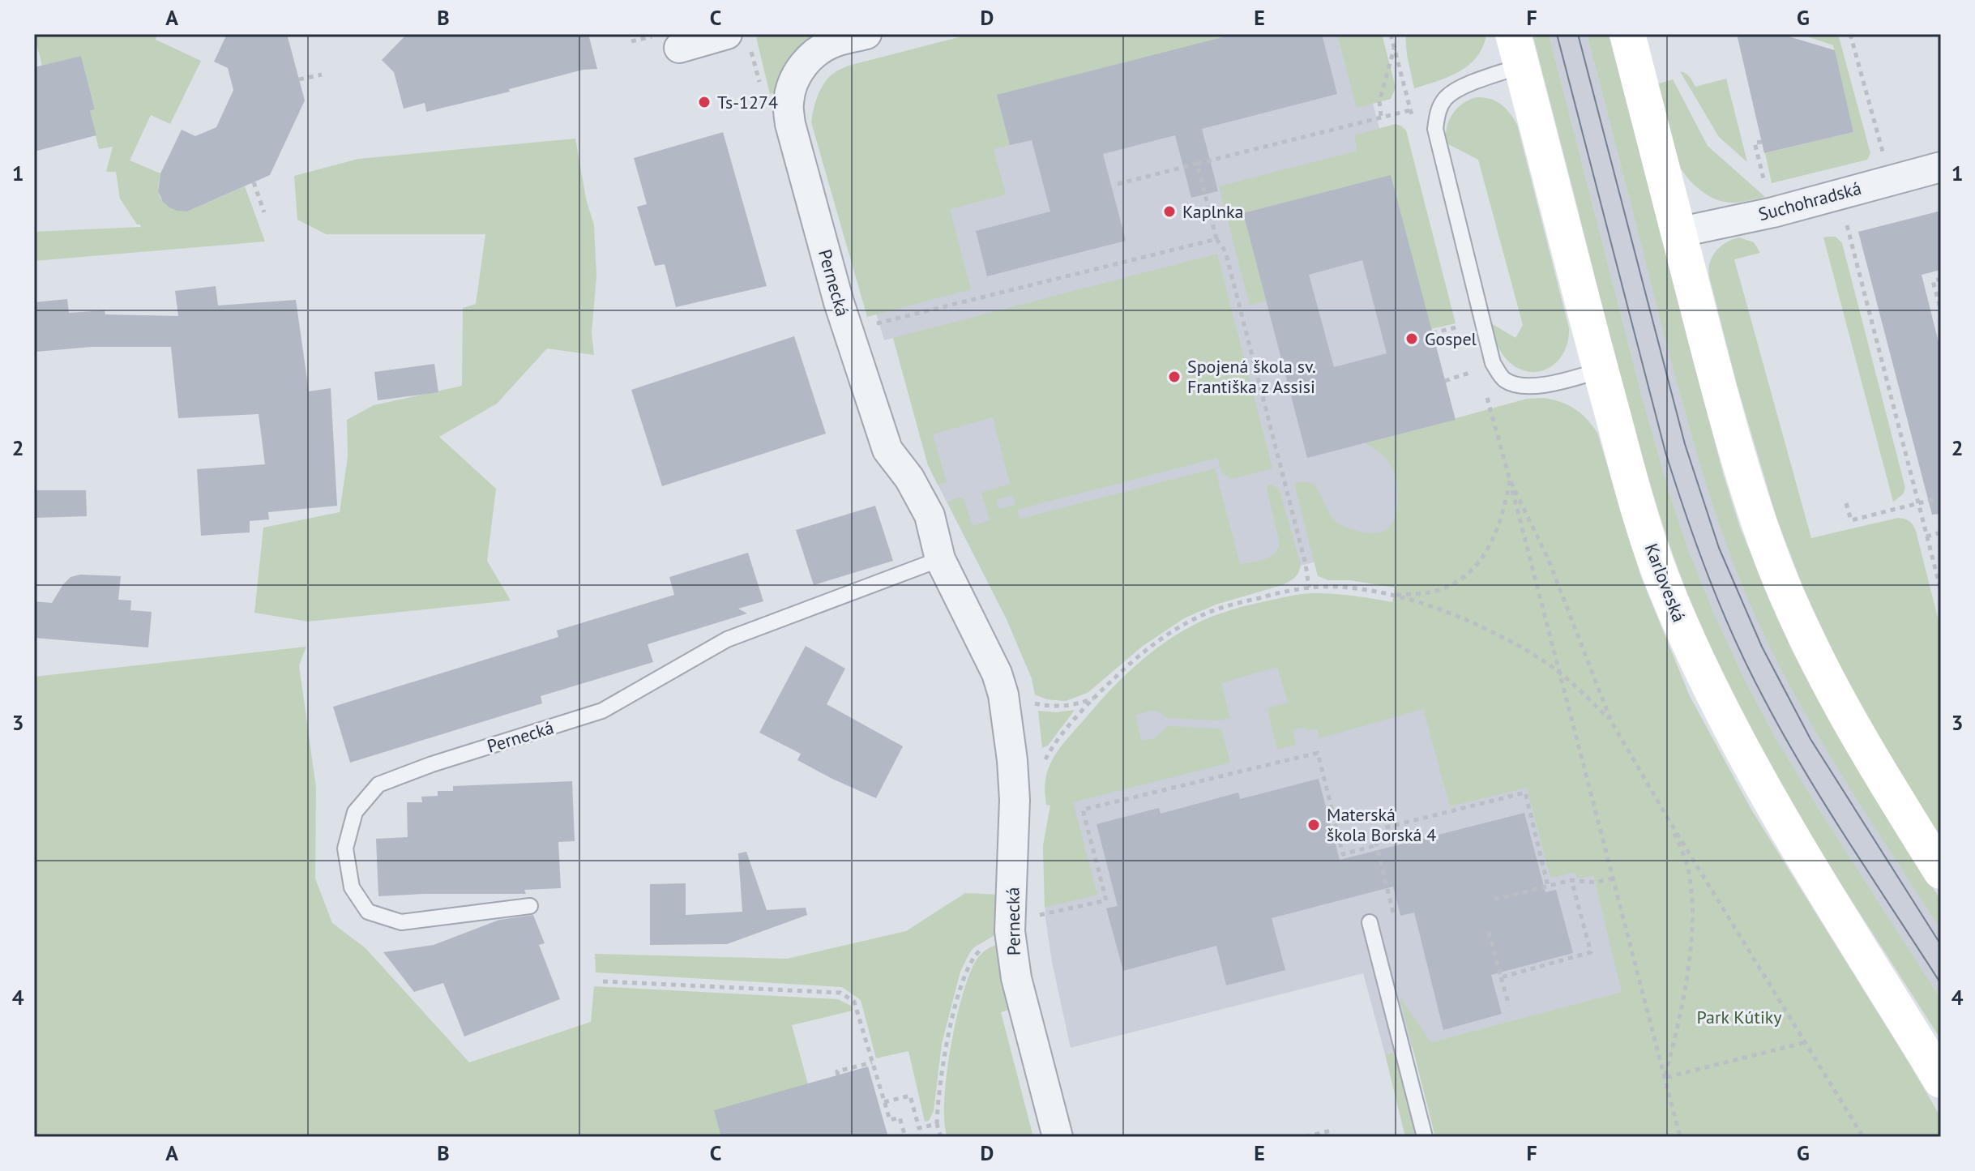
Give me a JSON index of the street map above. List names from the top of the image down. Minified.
{"streets":{"main road":["Karloveská"],"street":["Suchohradská","Pernecká"]},"parks":["Park Kútiky"],"places":["Ts-1274","Kaplnka","Gospel","Spojená škola sv. Františka z Assisi","Materská škola Borská 4"],"grid":{"columns":["A","B","C","D","E","F","G"],"rows":["1","2","3","4"]}}
